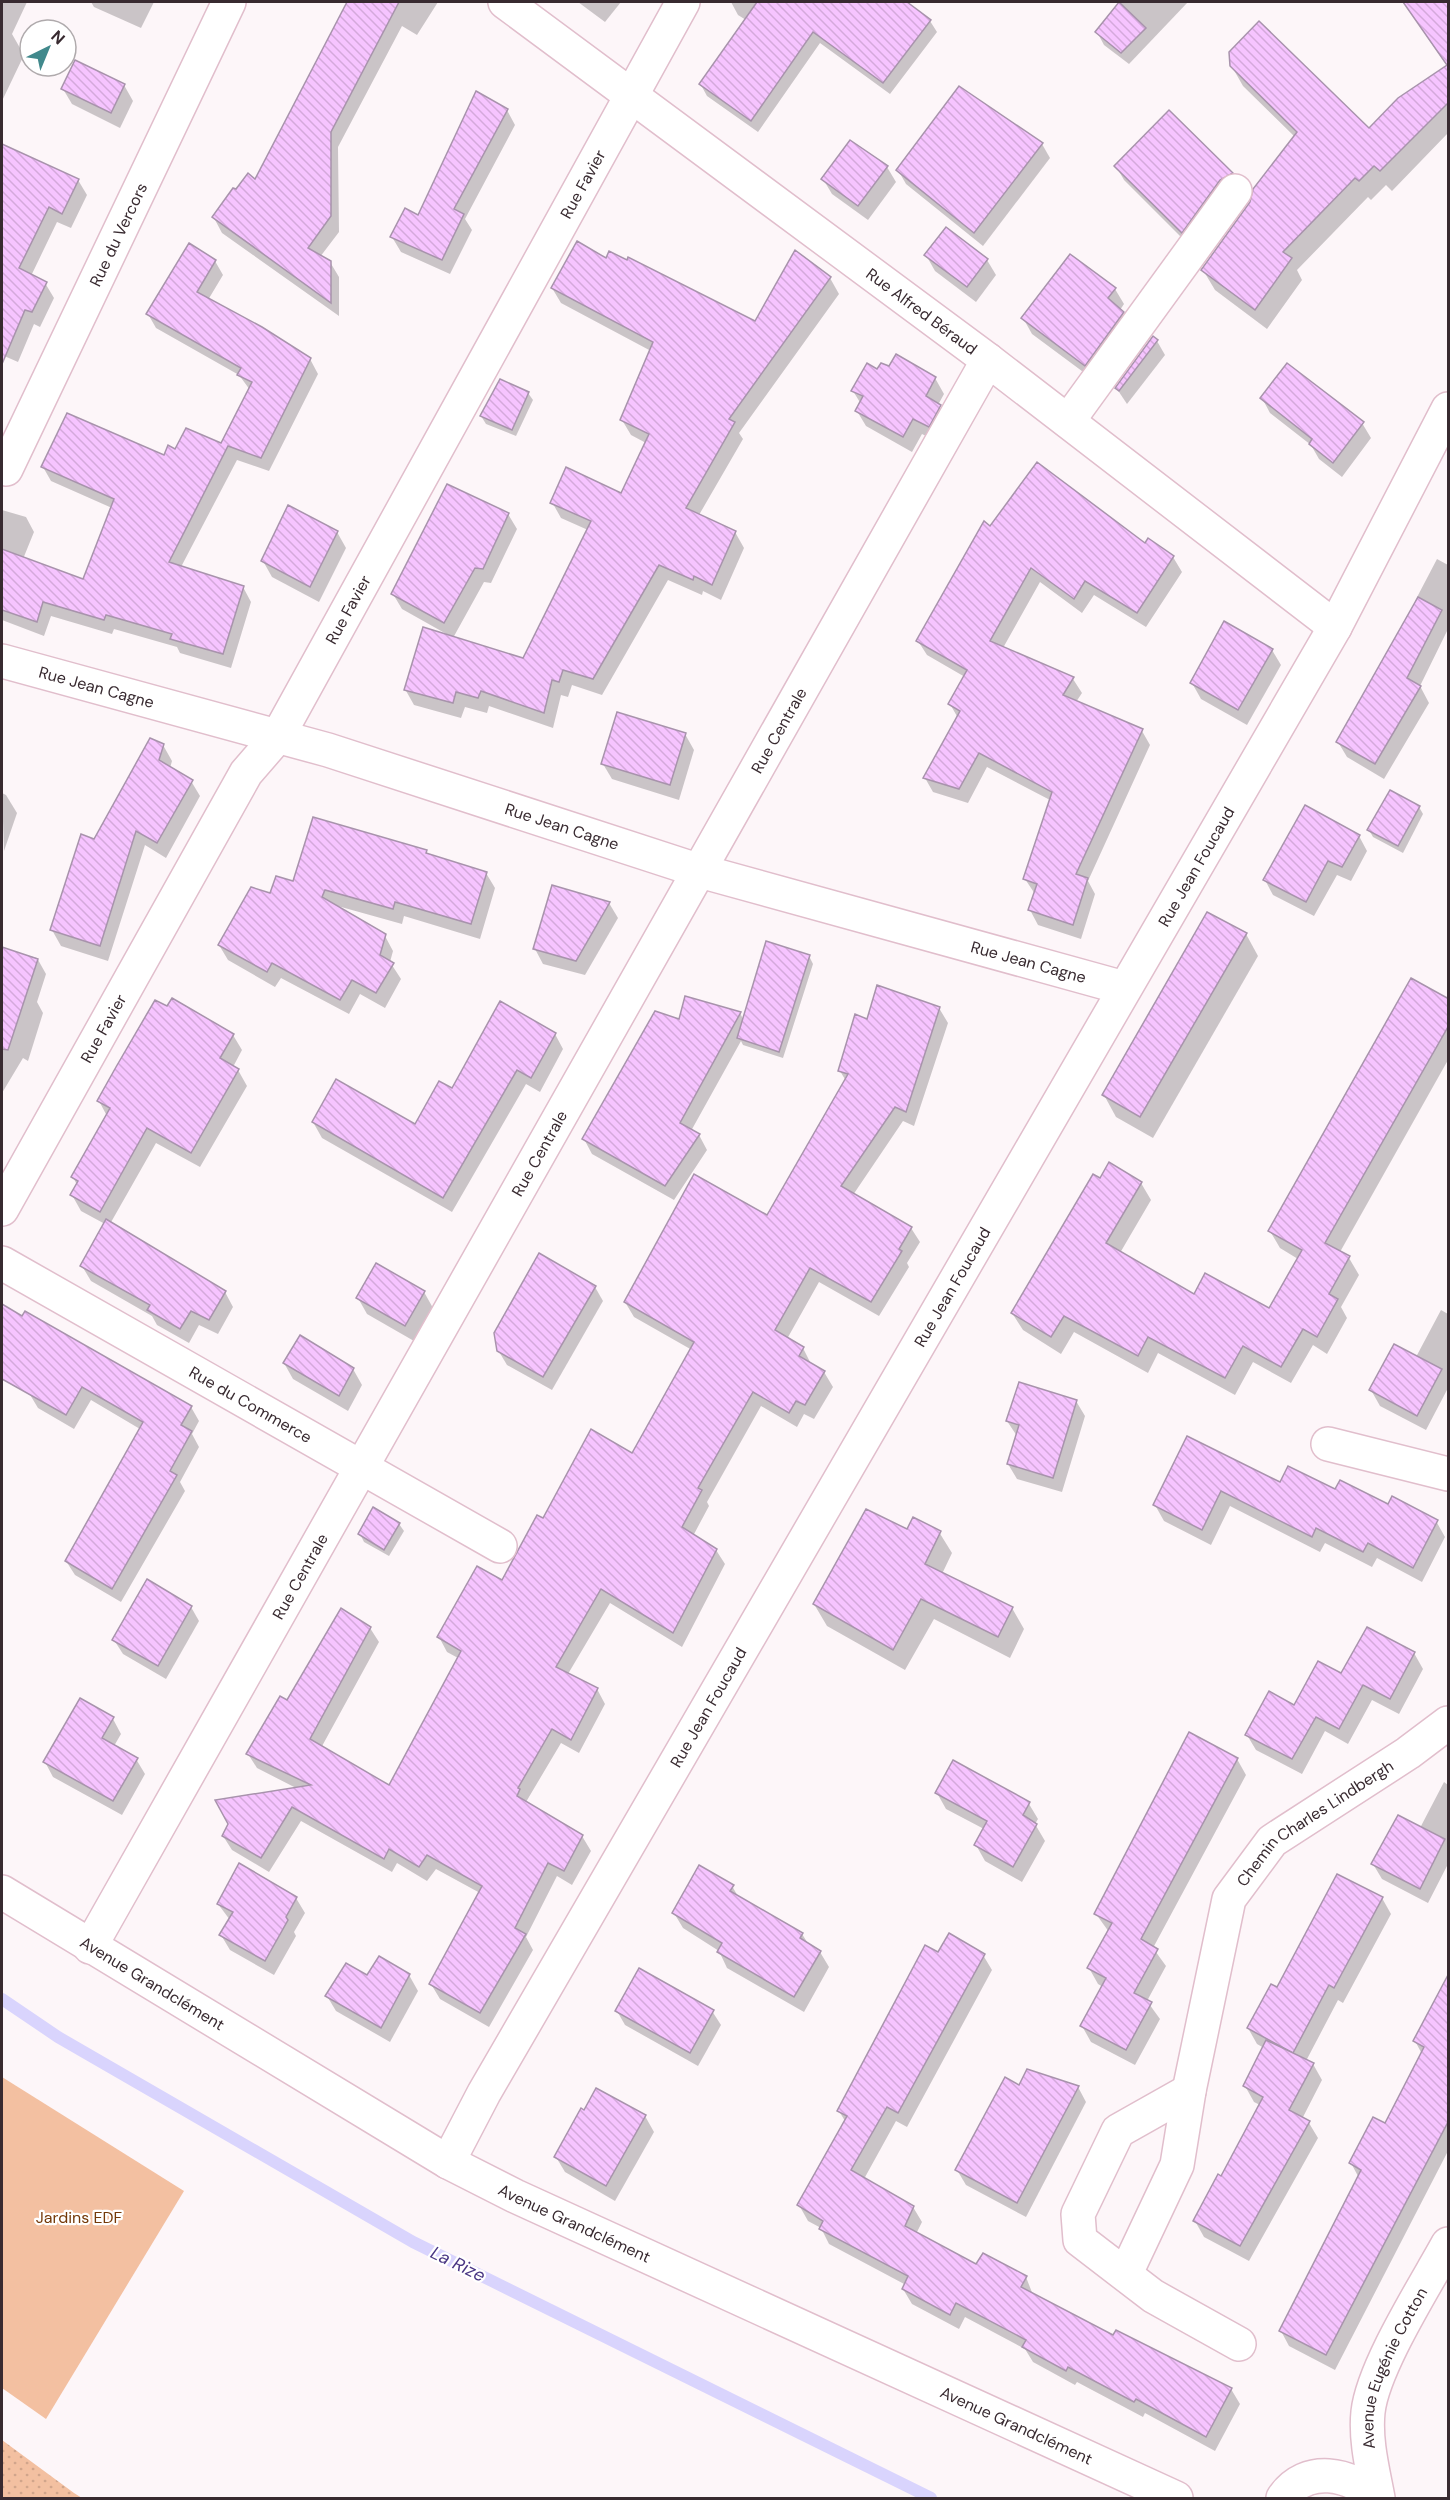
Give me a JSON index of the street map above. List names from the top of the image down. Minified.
{"streets":{"street":["Rue Favier","Rue du Vercors","Rue Alfred Béraud","Rue Jean Cagne","Rue Centrale","Rue Jean Foucaud","Rue du Commerce","Chemin Charles Lindbergh","Avenue Grandclément","Avenue Eugénie Cotton"]},"crossings":[["Rue Favier","Rue Alfred Béraud"],["Rue Favier","Rue Jean Cagne"],["Rue Alfred Béraud","Rue Centrale"],["Rue Alfred Béraud","Rue Jean Foucaud"],["Rue Jean Cagne","Rue Centrale"],["Rue Jean Cagne","Rue Jean Foucaud"],["Rue Centrale","Rue du Commerce"],["Rue Centrale","Avenue Grandclément"],["Rue Jean Foucaud","Avenue Grandclément"]],"water":["La Rize"],"parks":["Jardins EDF"],"north":"top right"}
